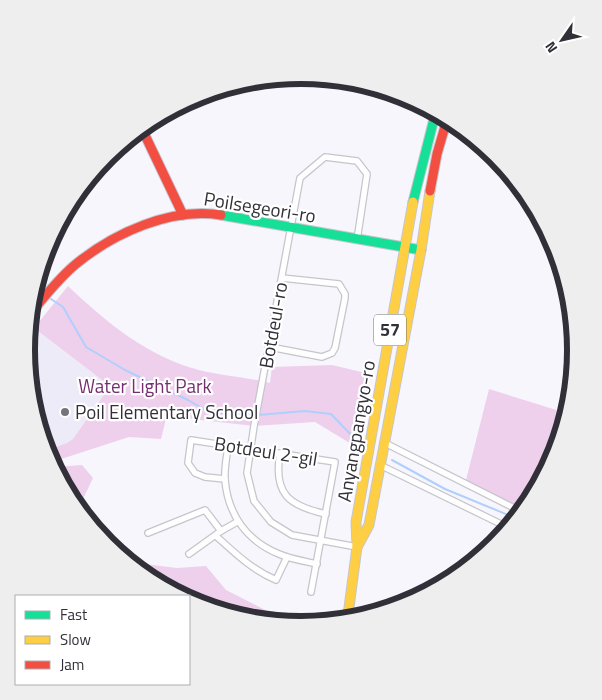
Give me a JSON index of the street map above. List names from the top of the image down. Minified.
{"streets":{"main road":["Poilsegeori-ro","57","Anyangpangyo-ro"],"street":["Botdeul-ro","Botdeul 2-gil"]},"crossings":[["Poilsegeori-ro","Botdeul-ro"],["Poilsegeori-ro","Anyangpangyo-ro"],["Botdeul-ro","Anyangpangyo-ro"],["Botdeul-ro","Botdeul 2-gil"]],"parks":["Water Light Park"],"places":["Poil Elementary School"],"legend":["Fast","Slow","Jam"],"north":"bottom left"}
